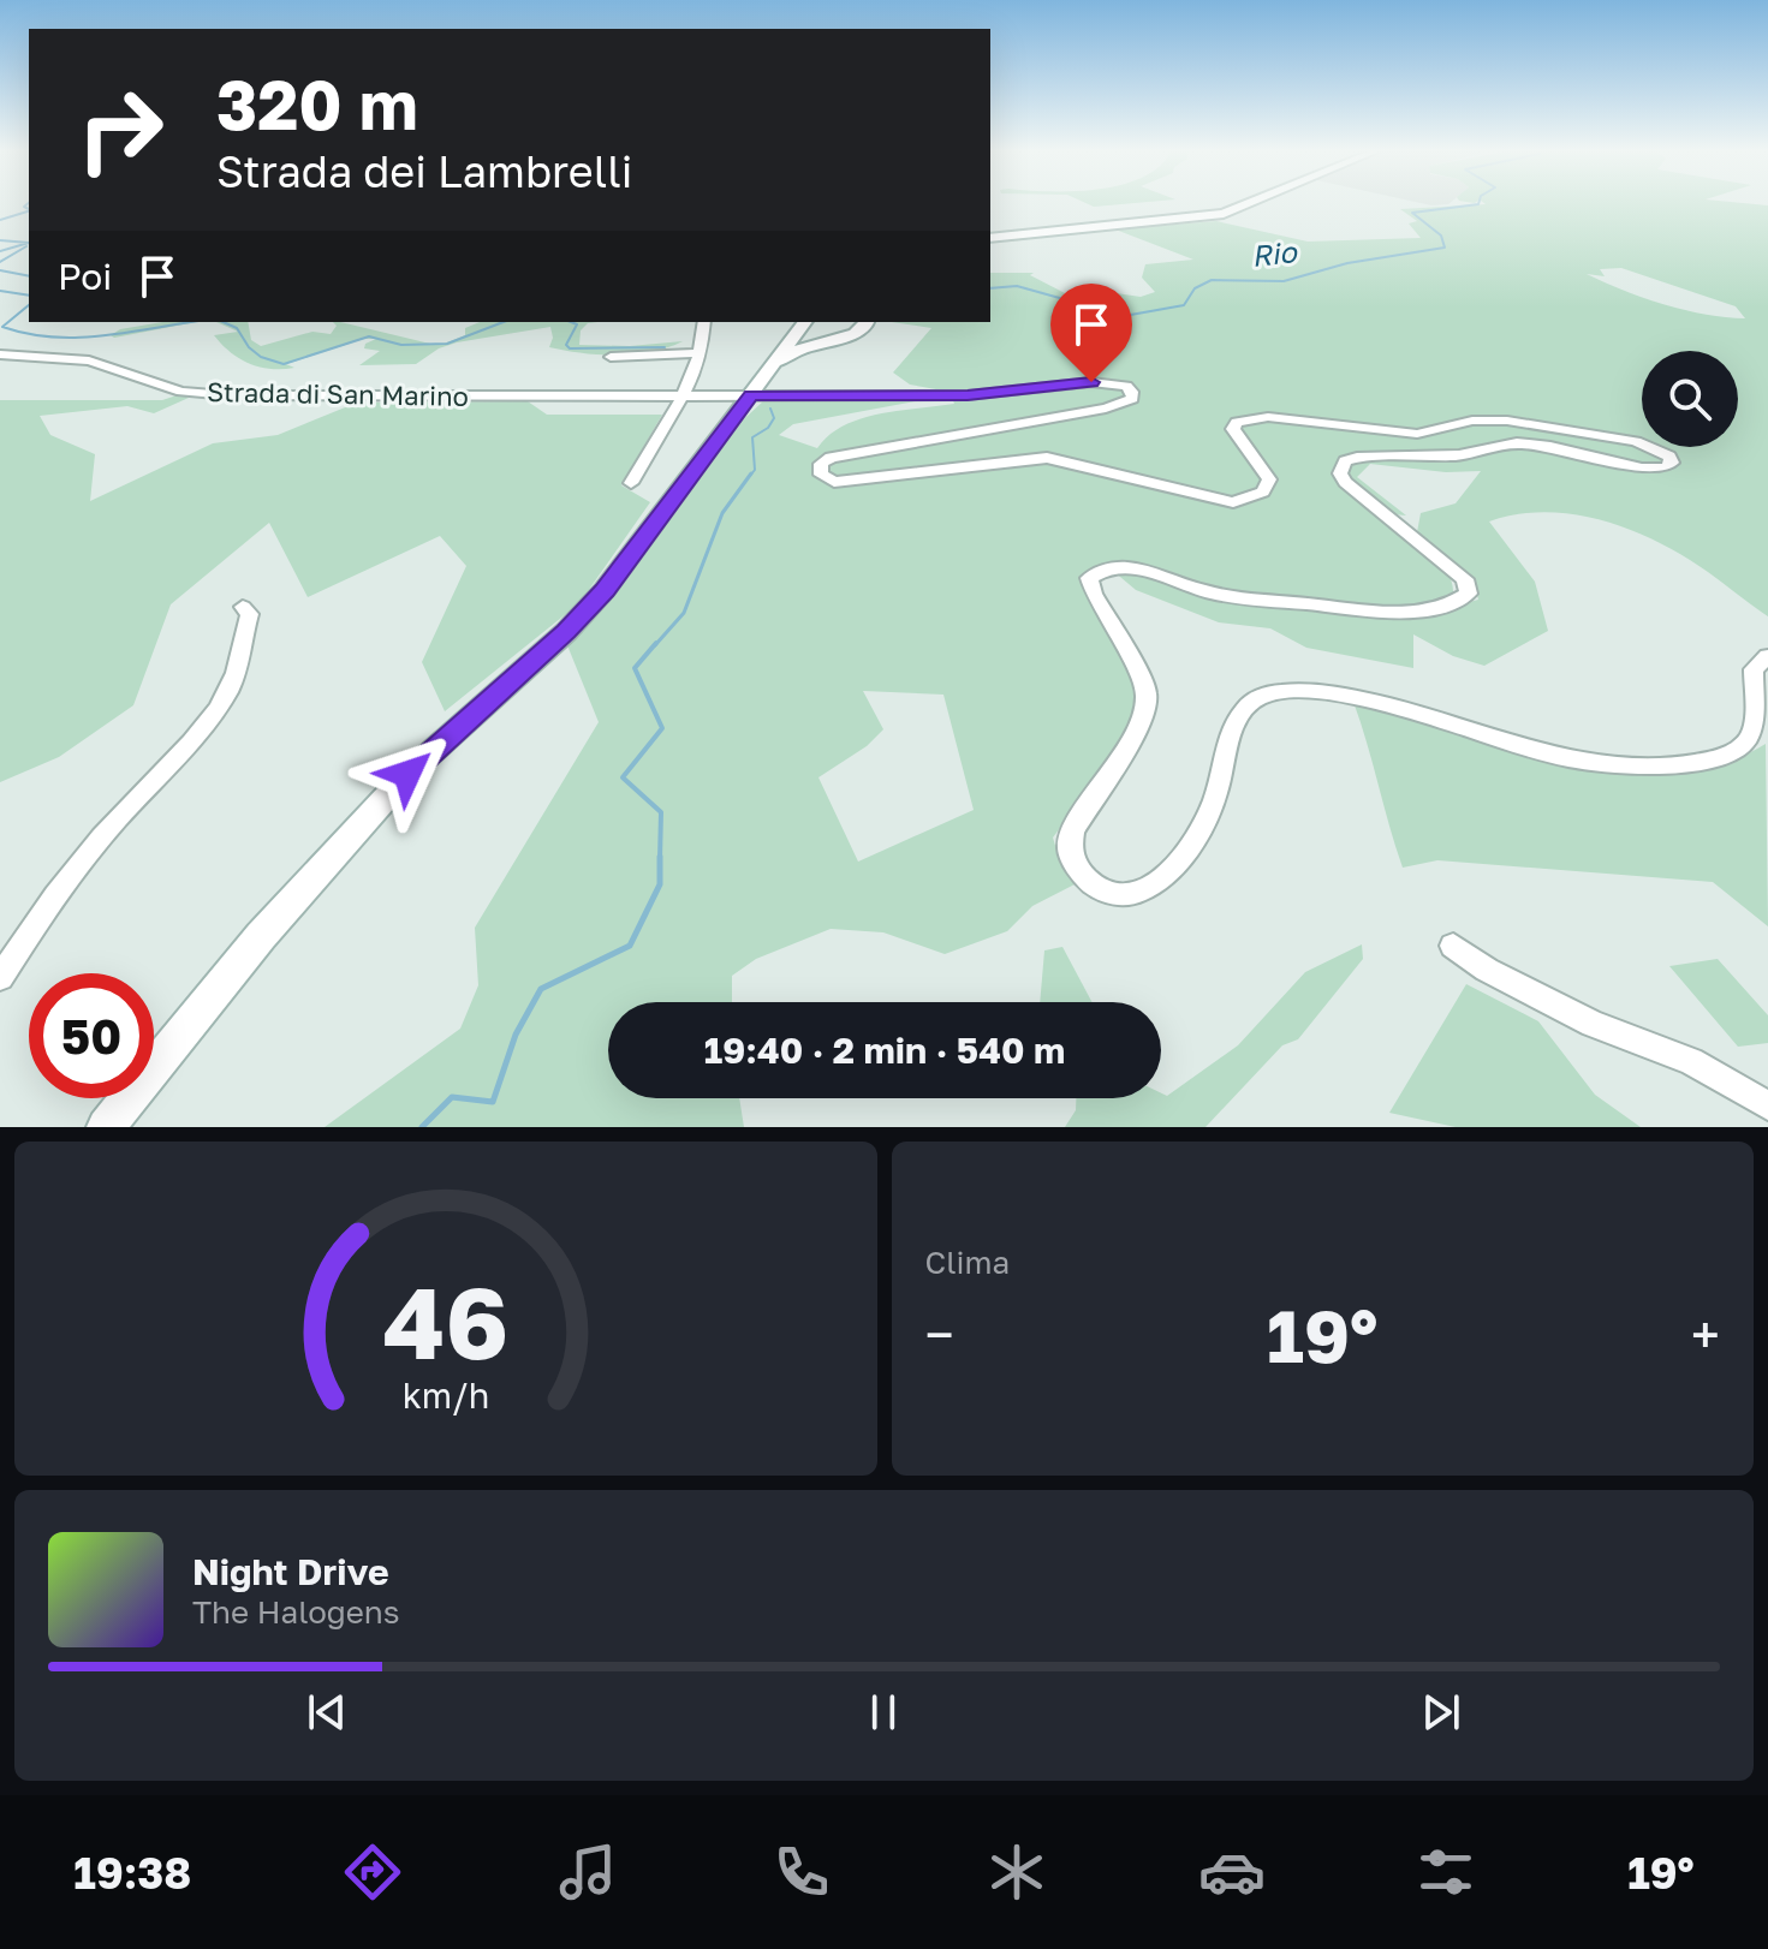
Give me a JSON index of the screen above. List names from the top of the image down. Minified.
{"streets":{"street":["Strada di San Marino"]},"water":["Rio"],"page":{"turn":["320 m","Strada dei Lambrelli"],"then":"Poi","limit":"50","trip":"19:40 · 2 min · 540 m","tile":"Clima","heat":["−","19°","+"],"song":["Night Drive","The Halogens"],"tabs":["19:38","19°"],"gauge":["46","km/h"]}}
